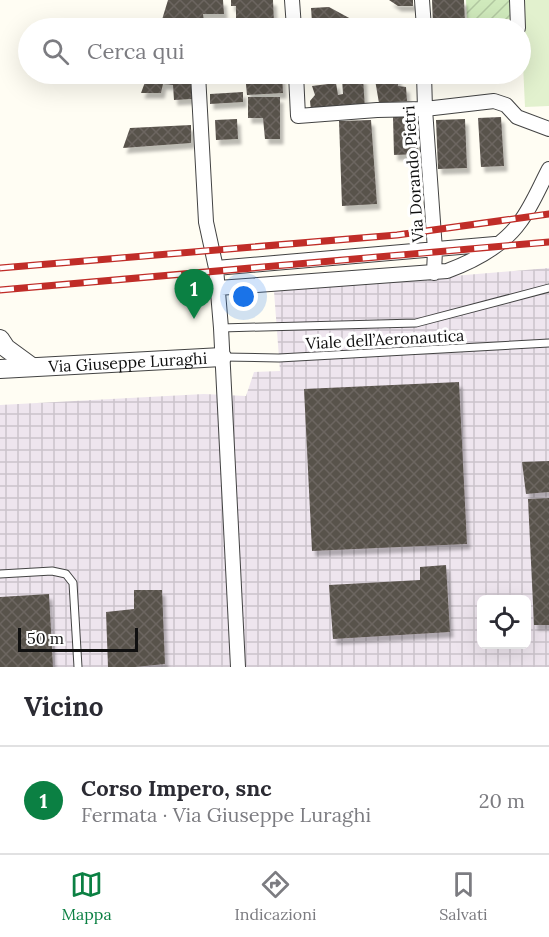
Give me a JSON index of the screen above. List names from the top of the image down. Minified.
{"streets":{"street":["Via Dorando Pietri","Via Giuseppe Luraghi"],"lane":["Viale dell’Aeronautica"]},"crossings":[["Viale dell’Aeronautica","Via Giuseppe Luraghi"]],"scale_bar":"50 m","page":{"search":"Cerca qui","pins":"1","scale":"50 m","heading":"Vicino","list":[{"mark":"1","name":"Corso Impero, snc","note":"Fermata · Via Giuseppe Luraghi","value":"20 m"}],"nav":["Mappa","Indicazioni","Salvati"]}}
